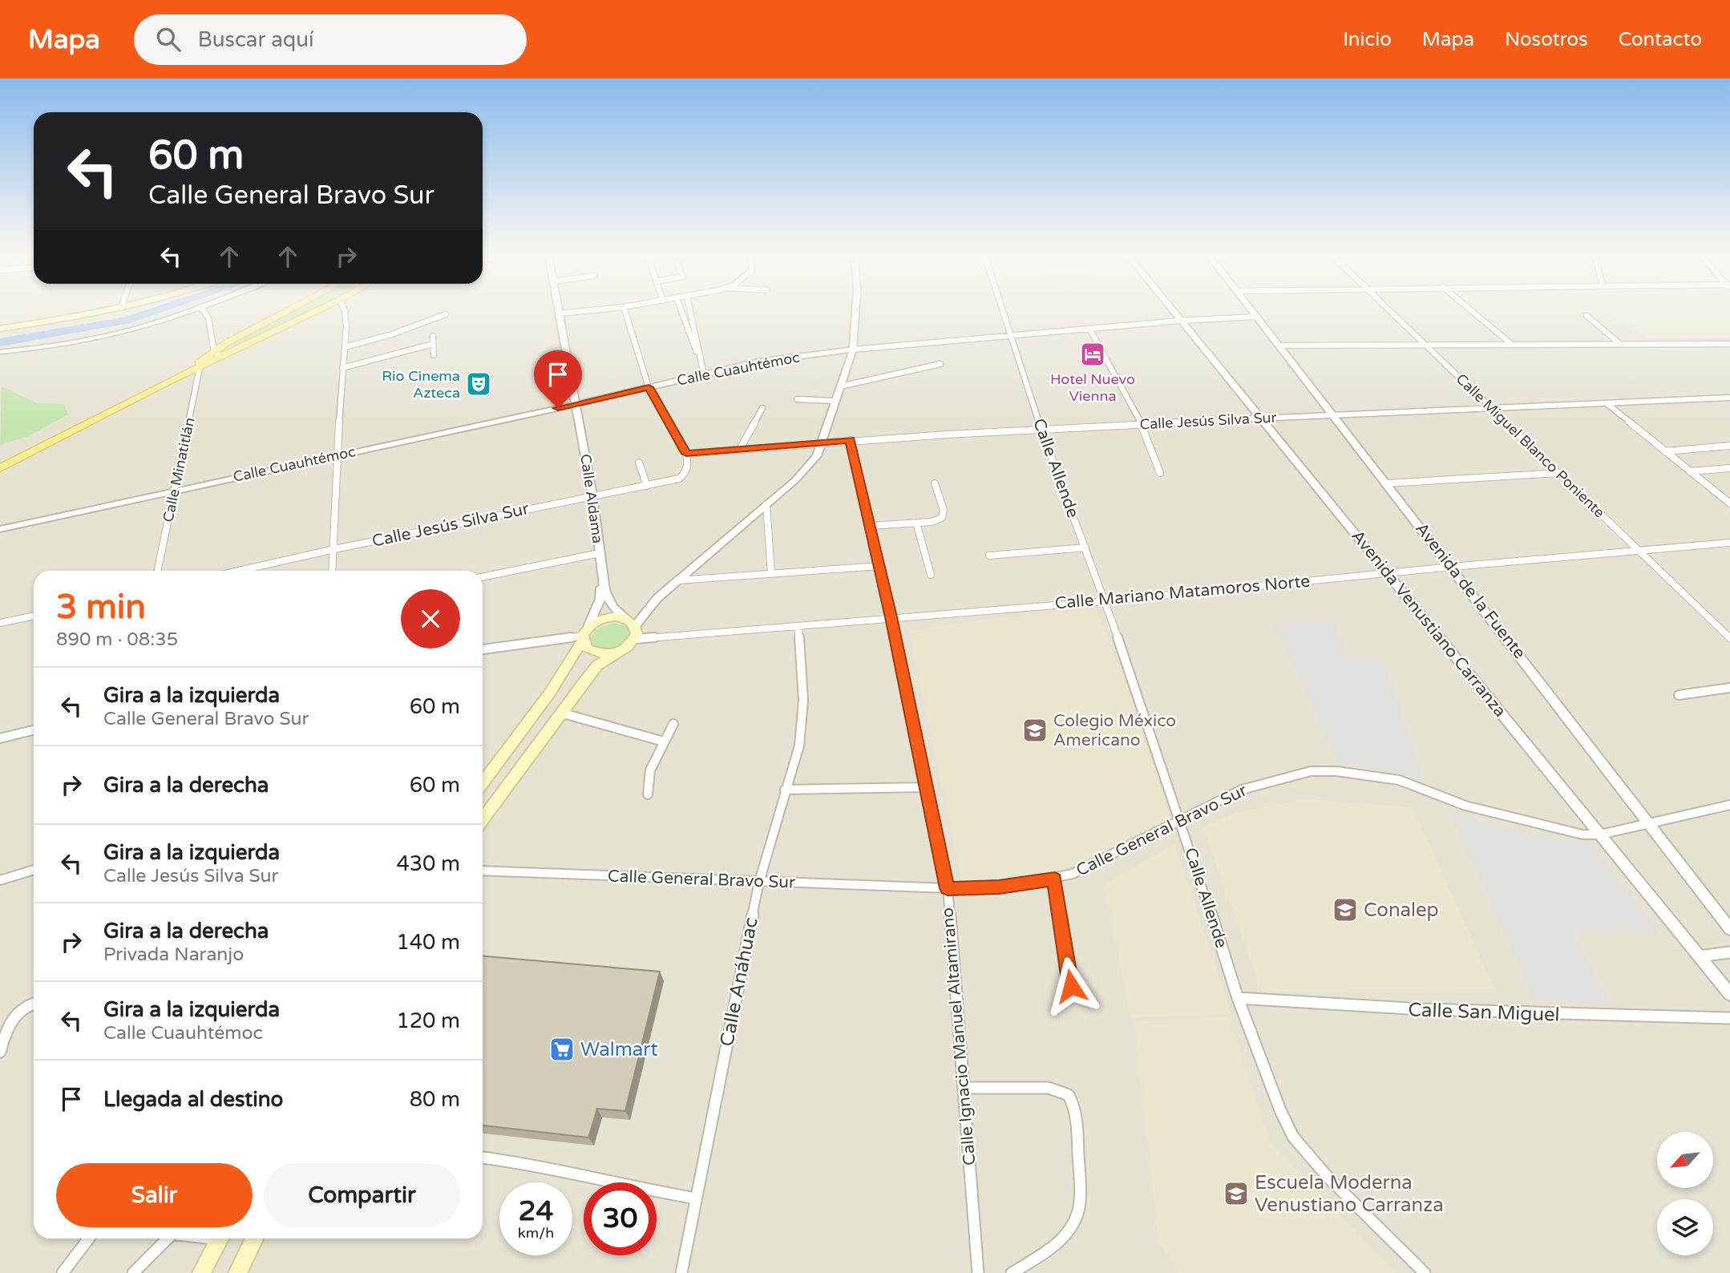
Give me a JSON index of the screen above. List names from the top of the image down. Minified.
{"streets":{"street":["Calle Cuauhtémoc","Calle Jesús Silva Sur","Calle Miguel Blanco Poniente","Calle Allende","Calle Minatitlán","Calle Aldama","Avenida de la Fuente","Calle Mariano Matamoros Norte","Avenida Venustiano Carranza","Calle General Bravo Sur","Calle Anáhuac","Calle San Miguel","Calle Ignacio Manuel Altamirano"]},"crossings":[["Calle Cuauhtémoc","Calle Allende"],["Calle Cuauhtémoc","Calle Minatitlán"],["Calle Cuauhtémoc","Calle Aldama"],["Calle Cuauhtémoc","Avenida de la Fuente"],["Calle Cuauhtémoc","Avenida Venustiano Carranza"],["Calle Jesús Silva Sur","Calle Miguel Blanco Poniente"],["Calle Jesús Silva Sur","Calle Allende"],["Calle Jesús Silva Sur","Calle Aldama"],["Calle Jesús Silva Sur","Avenida de la Fuente"],["Calle Jesús Silva Sur","Avenida Venustiano Carranza"],["Calle Jesús Silva Sur","Calle Ignacio Manuel Altamirano"],["Calle Miguel Blanco Poniente","Calle Mariano Matamoros Norte"],["Calle Allende","Calle Mariano Matamoros Norte"],["Calle Allende","Calle General Bravo Sur"],["Calle Allende","Calle San Miguel"],["Calle Aldama","Calle Mariano Matamoros Norte"],["Avenida de la Fuente","Calle Mariano Matamoros Norte"],["Avenida de la Fuente","Calle General Bravo Sur"],["Calle Mariano Matamoros Norte","Avenida Venustiano Carranza"],["Calle Mariano Matamoros Norte","Calle Anáhuac"],["Calle Mariano Matamoros Norte","Calle Ignacio Manuel Altamirano"],["Avenida Venustiano Carranza","Calle General Bravo Sur"],["Calle General Bravo Sur","Calle Anáhuac"],["Calle General Bravo Sur","Calle Ignacio Manuel Altamirano"]],"places":{"hotel":["Hotel Nuevo Vienna"],"theatre":["Rio Cinema Azteca"],"school or university":["Colegio México Americano","Conalep","Escuela Moderna Venustiano Carranza"],"supermarket":["Walmart"]},"north":"bottom left","page":{"header":"Mapa","search":"Buscar aquí","nav":["Inicio","Mapa","Nosotros","Contacto"],"turn":["60 m","Calle General Bravo Sur"],"heading":["3 min","890 m · 08:35"],"list":[{"name":"Gira a la izquierda","note":"Calle General Bravo Sur","value":"60 m"},{"name":"Gira a la derecha","value":"60 m"},{"name":"Gira a la izquierda","note":"Calle Jesús Silva Sur","value":"430 m"},{"name":"Gira a la derecha","note":"Privada Naranjo","value":"140 m"},{"name":"Gira a la izquierda","note":"Calle Cuauhtémoc","value":"120 m"},{"name":"Llegada al destino","value":"80 m"}],"buttons":["Salir","Compartir"],"speed":"24 km/h","limit":"30"}}
